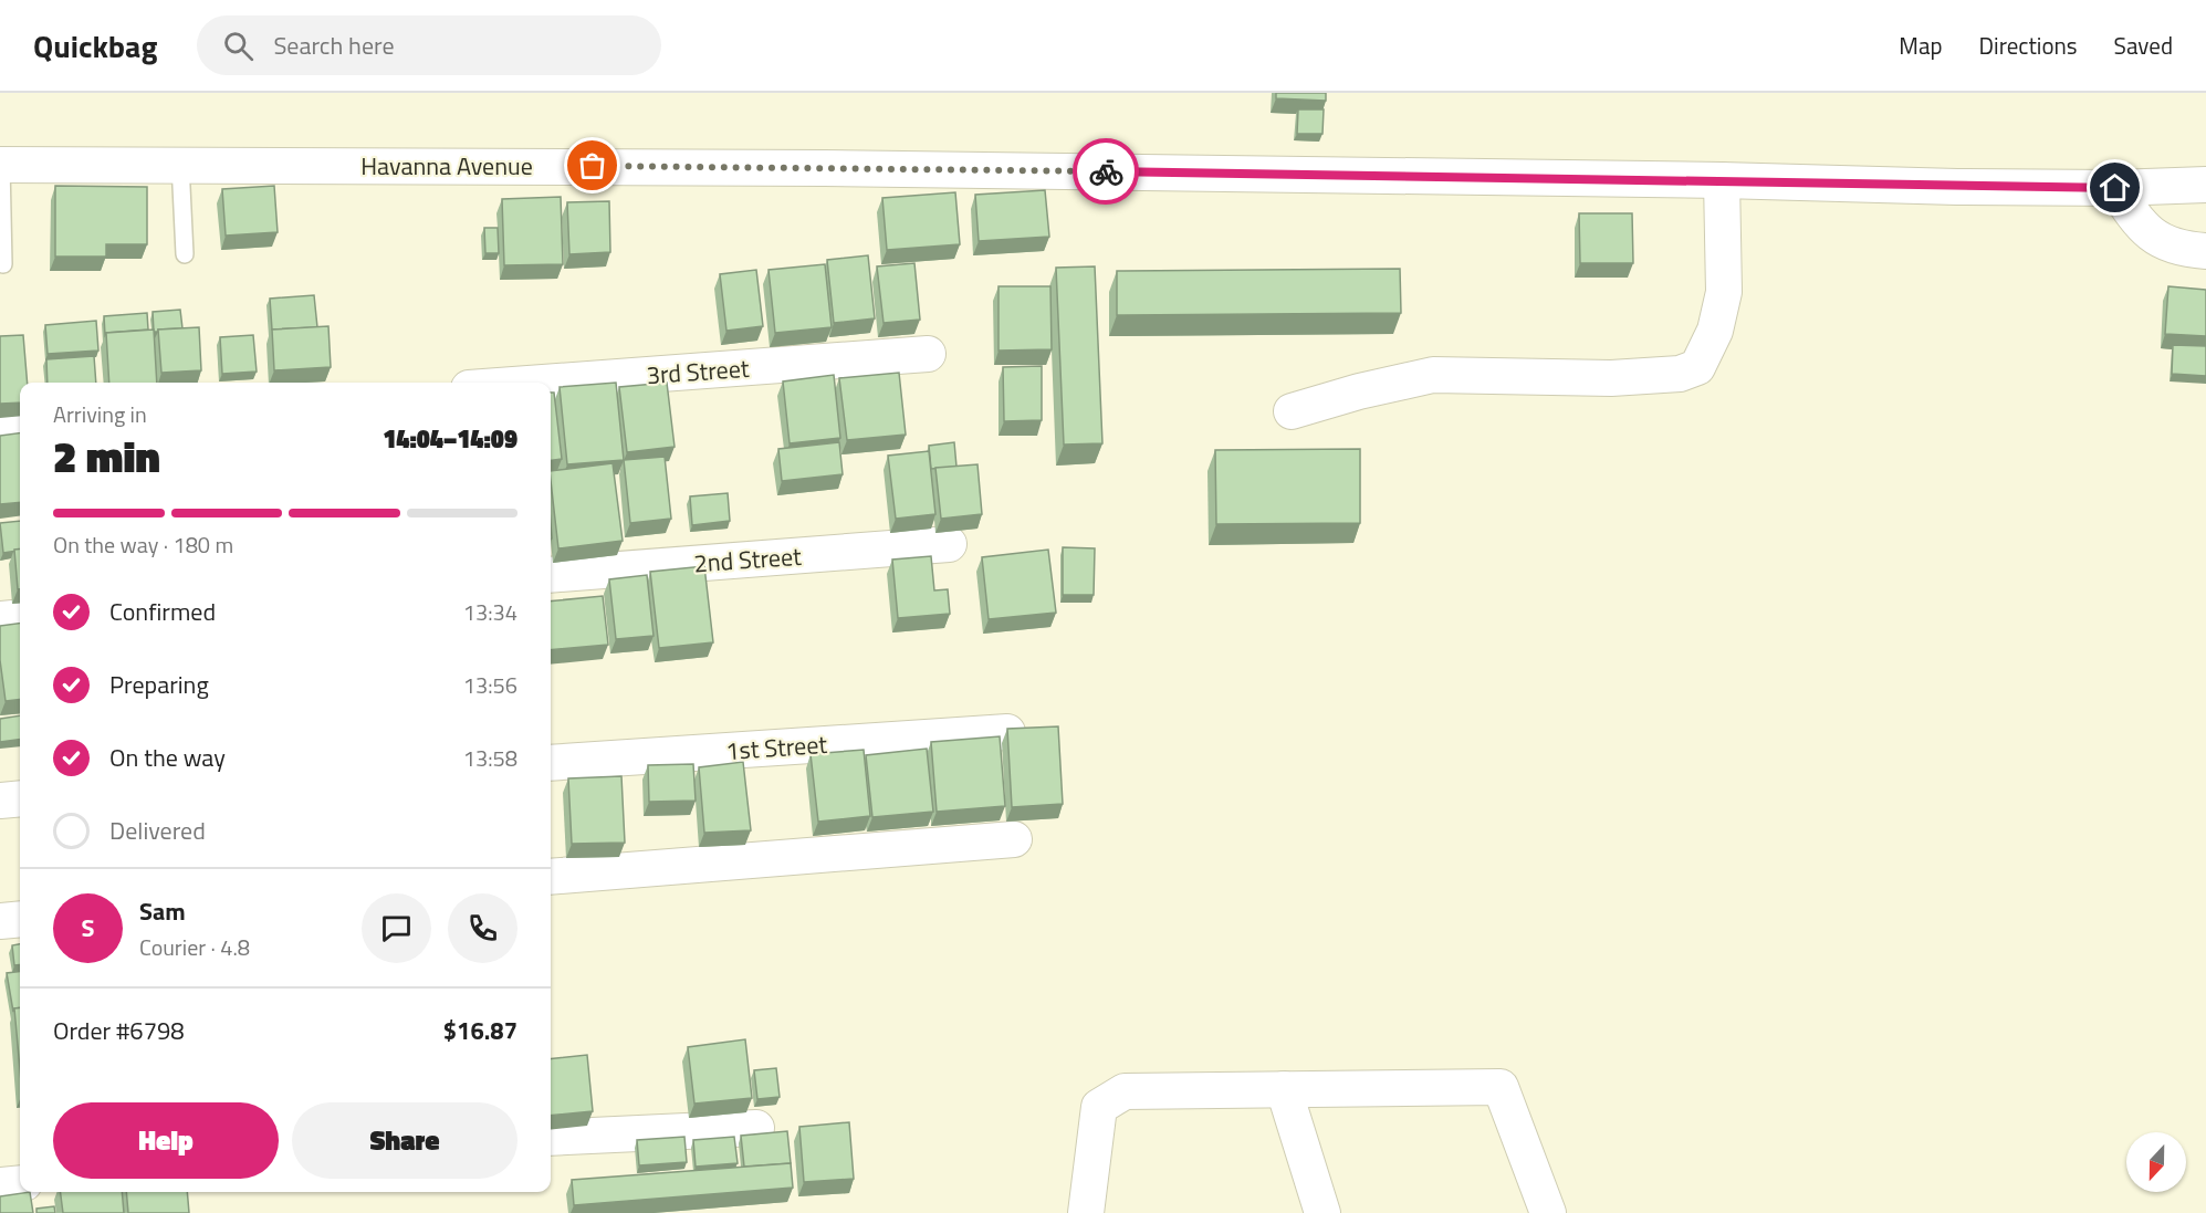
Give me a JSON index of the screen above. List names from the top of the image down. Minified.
{"streets":{"street":["Havanna Avenue","3rd Street","2nd Street","1st Street"]},"north":"bottom","page":{"header":"Quickbag","search":"Search here","nav":["Map","Directions","Saved"],"heading":["2 min","Arriving in","14:04–14:09"],"panel":["Sam","Courier · 4.8","Order #6798","$16.87"],"bar":"On the way · 180 m","list":[["Confirmed","13:34"],["Preparing","13:56"],["On the way","13:58"],"Delivered"],"round":"S","buttons":["Help","Share"]}}
